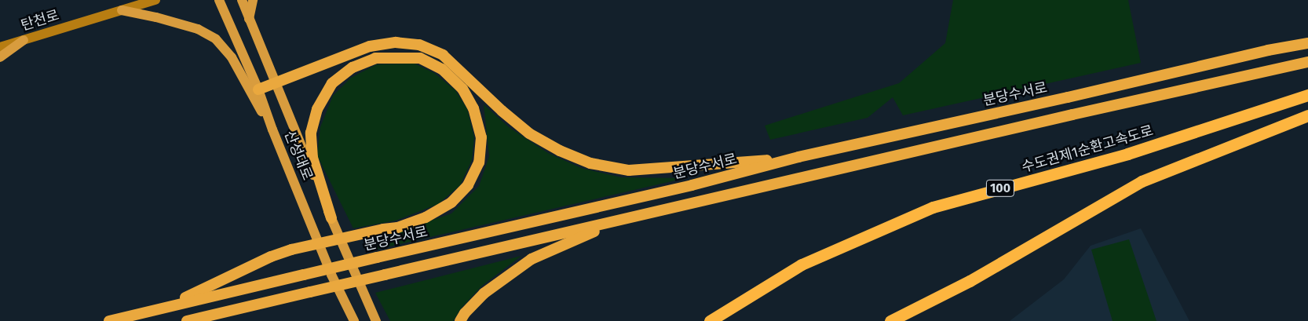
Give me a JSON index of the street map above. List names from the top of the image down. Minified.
{"streets":{"highway":["분당수서로","수도권제1순환고속도로","100"],"main road":["탄천로","산성대로"]}}
